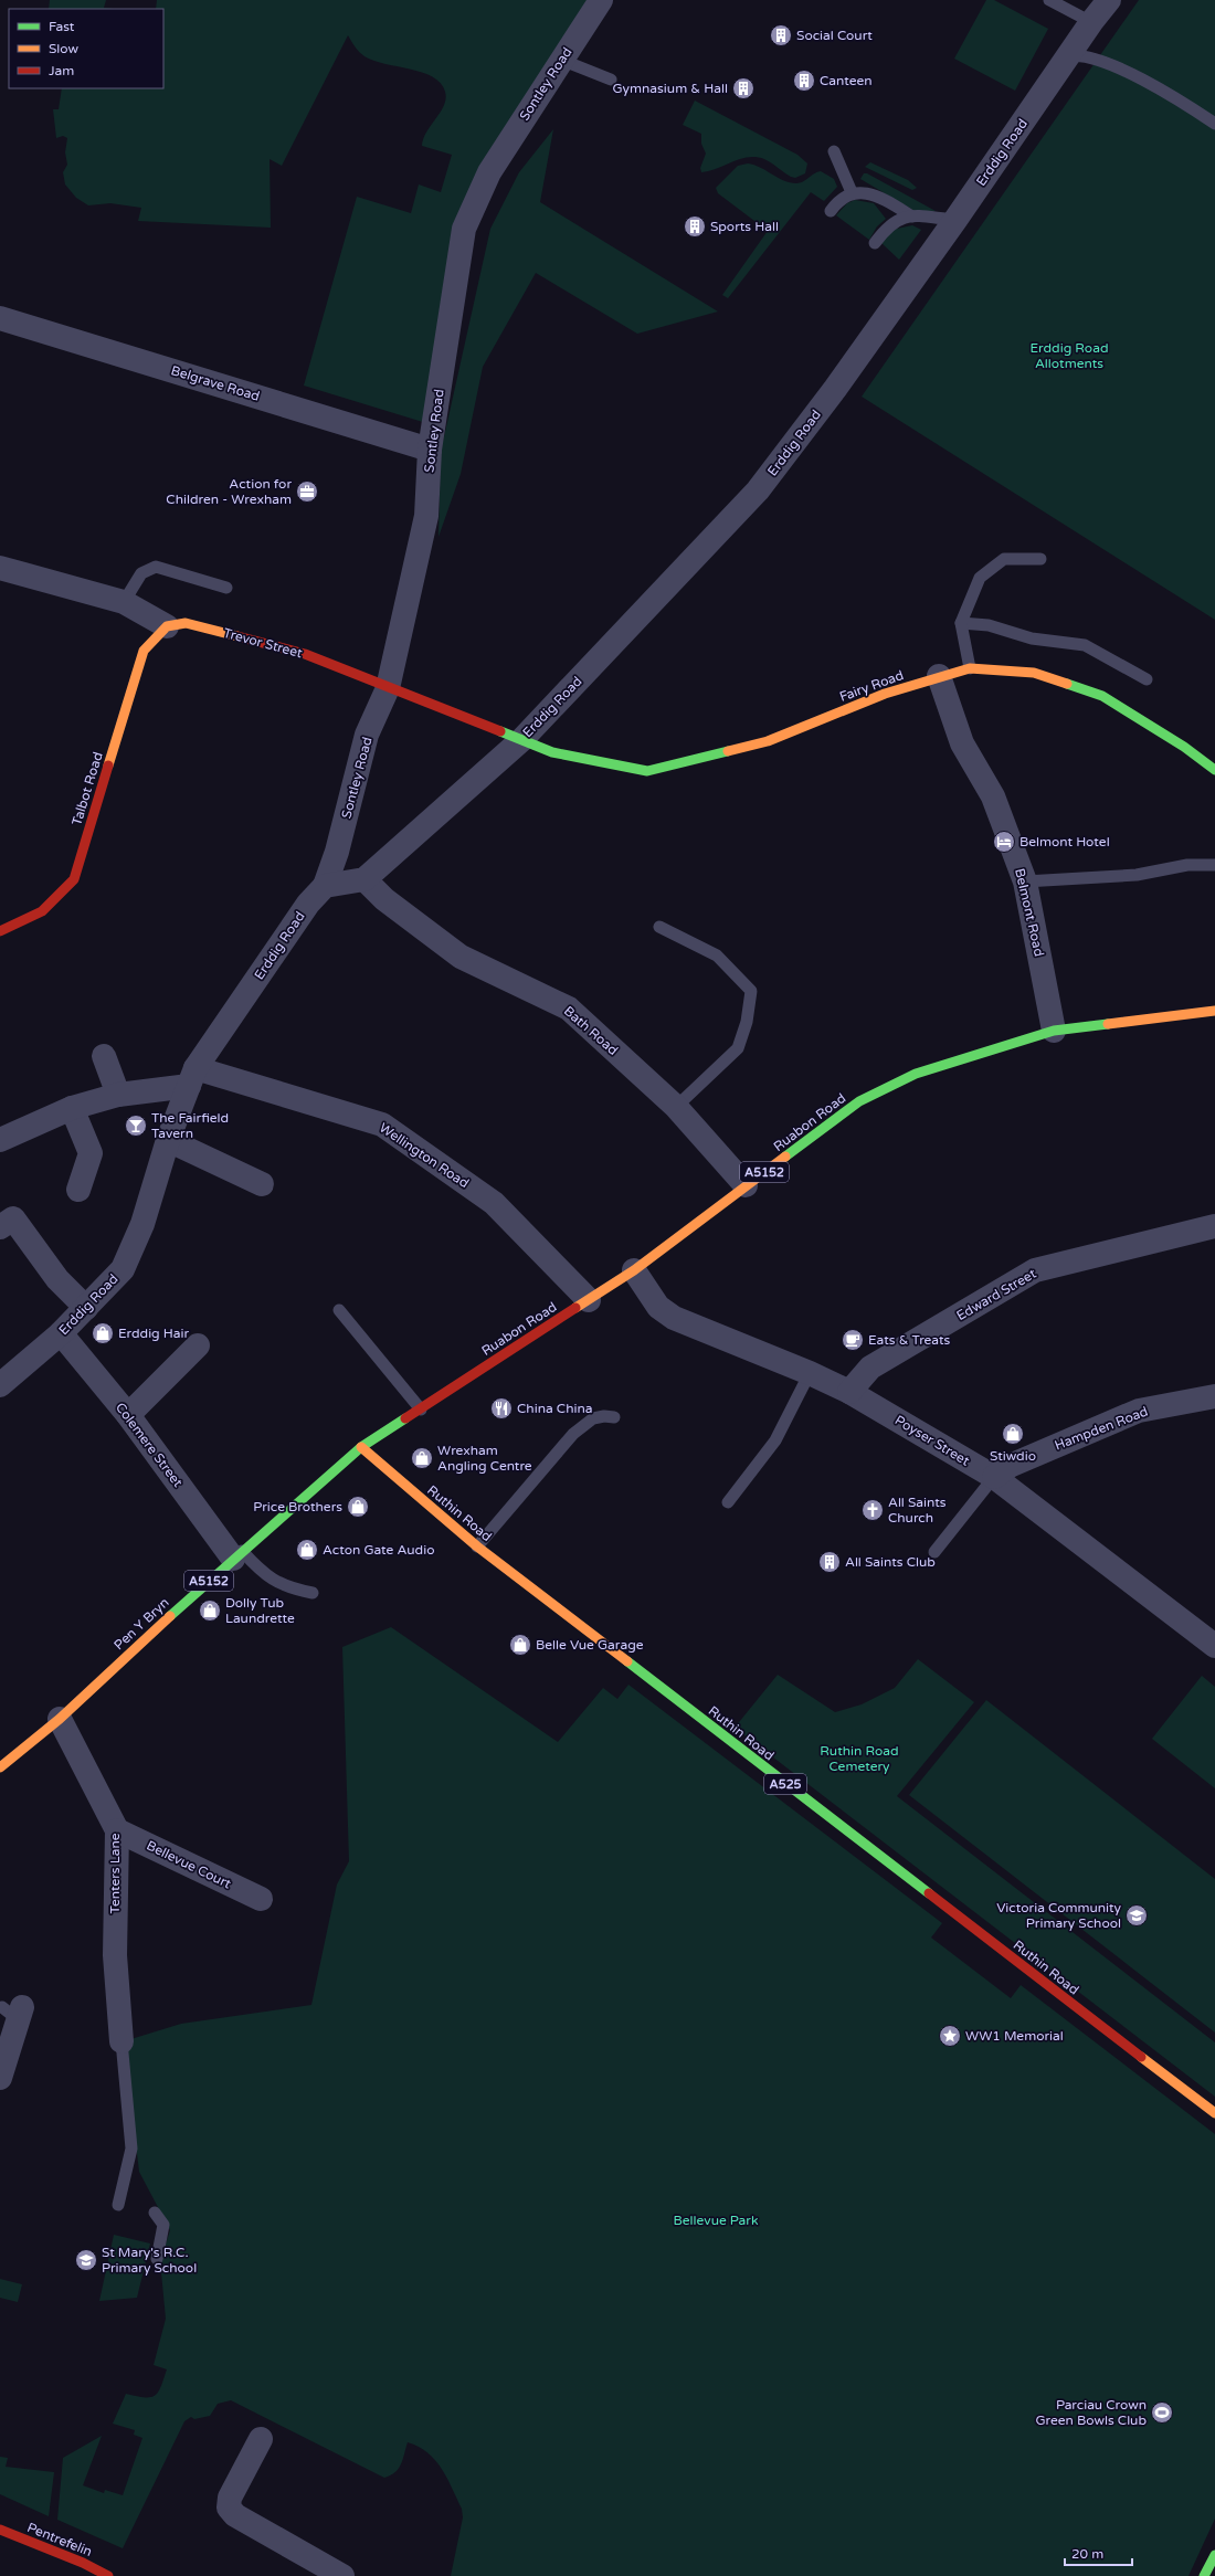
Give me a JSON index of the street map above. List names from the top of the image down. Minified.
{"streets":{"main road":["Trevor Street","Fairy Road","Talbot Road","Ruabon Road","A5152","Ruthin Road","Pen Y Bryn","A525","Pentrefelin"],"street":["Sontley Road","Erddig Road","Belgrave Road","Belmont Road","Bath Road","Wellington Road","Edward Street","Hampden Road","Poyser Street","Colemere Street","Bellevue Court","Tenters Lane"]},"crossings":[["Sontley Road","Erddig Road"],["Sontley Road","Belgrave Road"],["Sontley Road","Trevor Street"],["Erddig Road","Trevor Street"],["Erddig Road","Fairy Road"],["Erddig Road","Bath Road"],["Erddig Road","Wellington Road"],["Erddig Road","Colemere Street"],["Trevor Street","Fairy Road"],["Trevor Street","Talbot Road"],["Fairy Road","Belmont Road"],["Belmont Road","Ruabon Road"],["Bath Road","Ruabon Road"],["Ruabon Road","Wellington Road"],["Ruabon Road","Poyser Street"],["Ruabon Road","Ruthin Road"],["Ruabon Road","Pen Y Bryn"],["Edward Street","Poyser Street"],["Hampden Road","Poyser Street"],["Colemere Street","Pen Y Bryn"],["Ruthin Road","Pen Y Bryn"],["Pen Y Bryn","Tenters Lane"],["Bellevue Court","Tenters Lane"]],"parks":["Erddig Road Allotments","Ruthin Road Cemetery","Bellevue Park"],"places":{"building":["Social Court","Canteen","Gymnasium & Hall","Sports Hall","All Saints Club"],"office":["Action for Children - Wrexham"],"hotel":["Belmont Hotel"],"bar":["The Fairfield Tavern"],"shop":["Erddig Hair","Stiwdio","Wrexham Angling Centre","Price Brothers","Acton Gate Audio","Dolly Tub Laundrette","Belle Vue Garage"],"cafe":["Eats & Treats"],"restaurant":["China China"],"church":["All Saints Church"],"school or university":["Victoria Community Primary School","St Mary's R.C. Primary School"],"place":["WW1 Memorial"],"sports":["Parciau Crown Green Bowls Club"]},"legend":["Fast","Slow","Jam"],"scale_bar":"20 m"}
